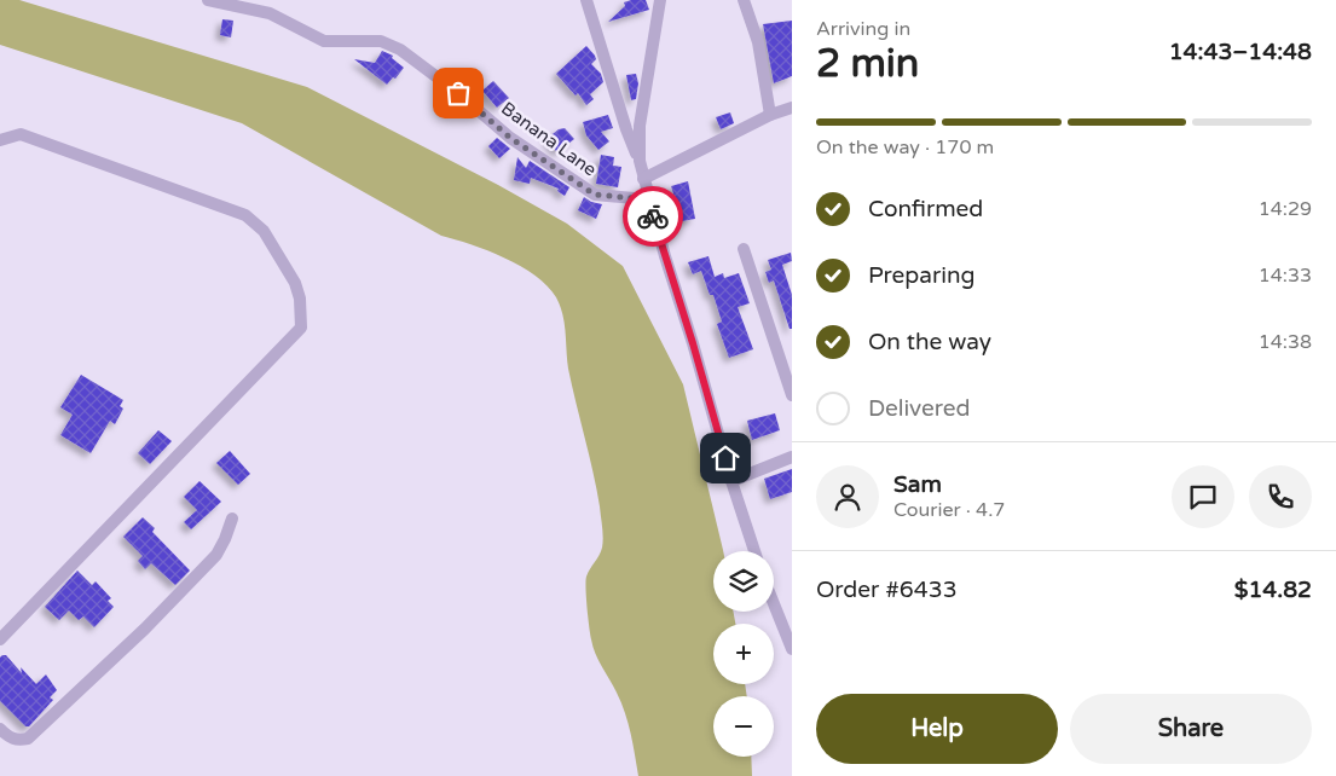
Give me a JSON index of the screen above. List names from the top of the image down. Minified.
{"streets":{"street":["Banana Lane"]},"page":{"heading":["2 min","Arriving in","14:43–14:48"],"panel":["Sam","Courier · 4.7","Order #6433","$14.82"],"bar":"On the way · 170 m","list":[["Confirmed","14:29"],["Preparing","14:33"],["On the way","14:38"],"Delivered"],"map_buttons":["+","−"],"buttons":["Help","Share"]}}
